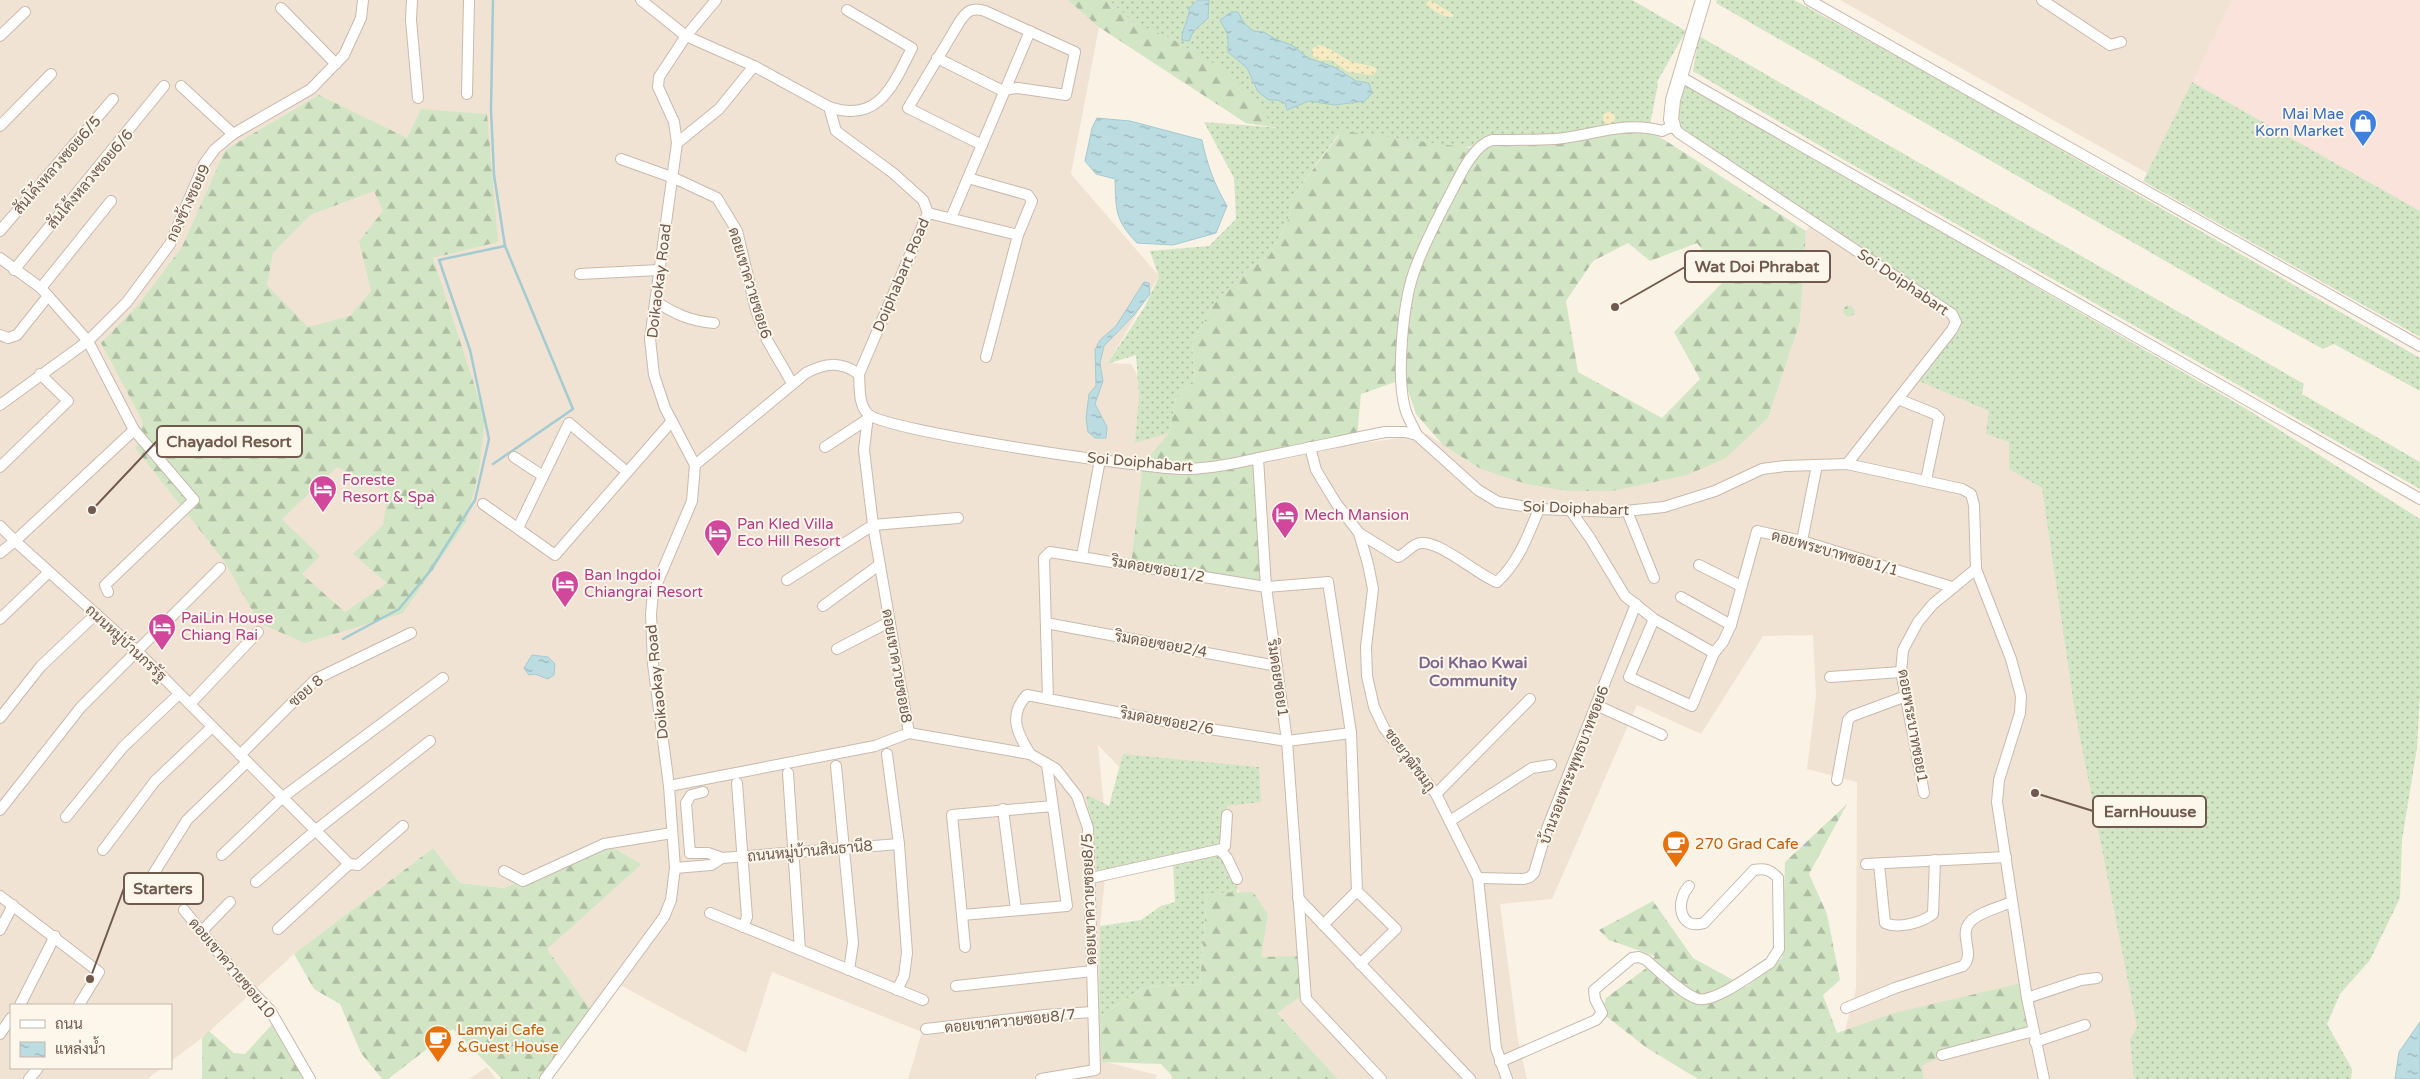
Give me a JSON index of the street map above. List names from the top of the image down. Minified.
{"streets":{"street":["สันโค้งหลวงซอย6/5","สันโค้งหลวงซอย6/6","กองช้างซอย9","Doiphabart Road","Doikaokay Road","Soi Doiphabart","ดอยเขาควายซอย6","ดอยพระบาทซอย1/1","ริมดอยซอย1/2","ถนนหมู่บ้านกรรัฐ","ริมดอยซอย2/4","ดอยเขาควายซอย8","ริมดอยซอย1","ซอย 8","ริมดอยซอย2/6","ดอยพระบาทซอย1","ซอยวุฒิชมภู","บ้านรอยพระพุทธบาทซอย6","ถนนหมู่บ้านสินธานี8","ดอยเขาควายซอย8/5","ดอยเขาควายซอย10","ดอยเขาควายซอย8/7"]},"crossings":[["Doikaokay Road","ดอยเขาควายซอย6"],["Doikaokay Road","ดอยเขาควายซอย8"],["Soi Doiphabart","ดอยเขาควายซอย8"],["Soi Doiphabart","ริมดอยซอย1"],["Soi Doiphabart","ซอยวุฒิชมภู"],["ดอยพระบาทซอย1/1","ดอยพระบาทซอย1"],["ริมดอยซอย1/2","ริมดอยซอย2/4"],["ริมดอยซอย1/2","ริมดอยซอย1"],["ริมดอยซอย1/2","ริมดอยซอย2/6"],["ถนนหมู่บ้านกรรัฐ","ซอย 8"],["ริมดอยซอย2/4","ริมดอยซอย1"],["ดอยเขาควายซอย8","ดอยเขาควายซอย8/5"],["ริมดอยซอย1","ริมดอยซอย2/6"],["ริมดอยซอย2/6","ดอยเขาควายซอย8/5"],["ซอยวุฒิชมภู","บ้านรอยพระพุทธบาทซอย6"],["ดอยเขาควายซอย8/5","ดอยเขาควายซอย8/7"]],"districts":["Doi Khao Kwai Community"],"places":{"shop":["Mai Mae Korn Market"],"other":["Wat Doi Phrabat","Chayadol Resort","EarnHouuse","Starters"],"hotel":["Foreste Resort & Spa","Mech Mansion","Pan Kled Villa Eco Hill Resort","Ban Ingdoi Chiangrai Resort","PaiLin House Chiang Rai"],"cafe":["270 Grad Cafe","Lamyai Cafe &Guest House"]},"legend":["ถนน","แหล่งน้ำ"]}
